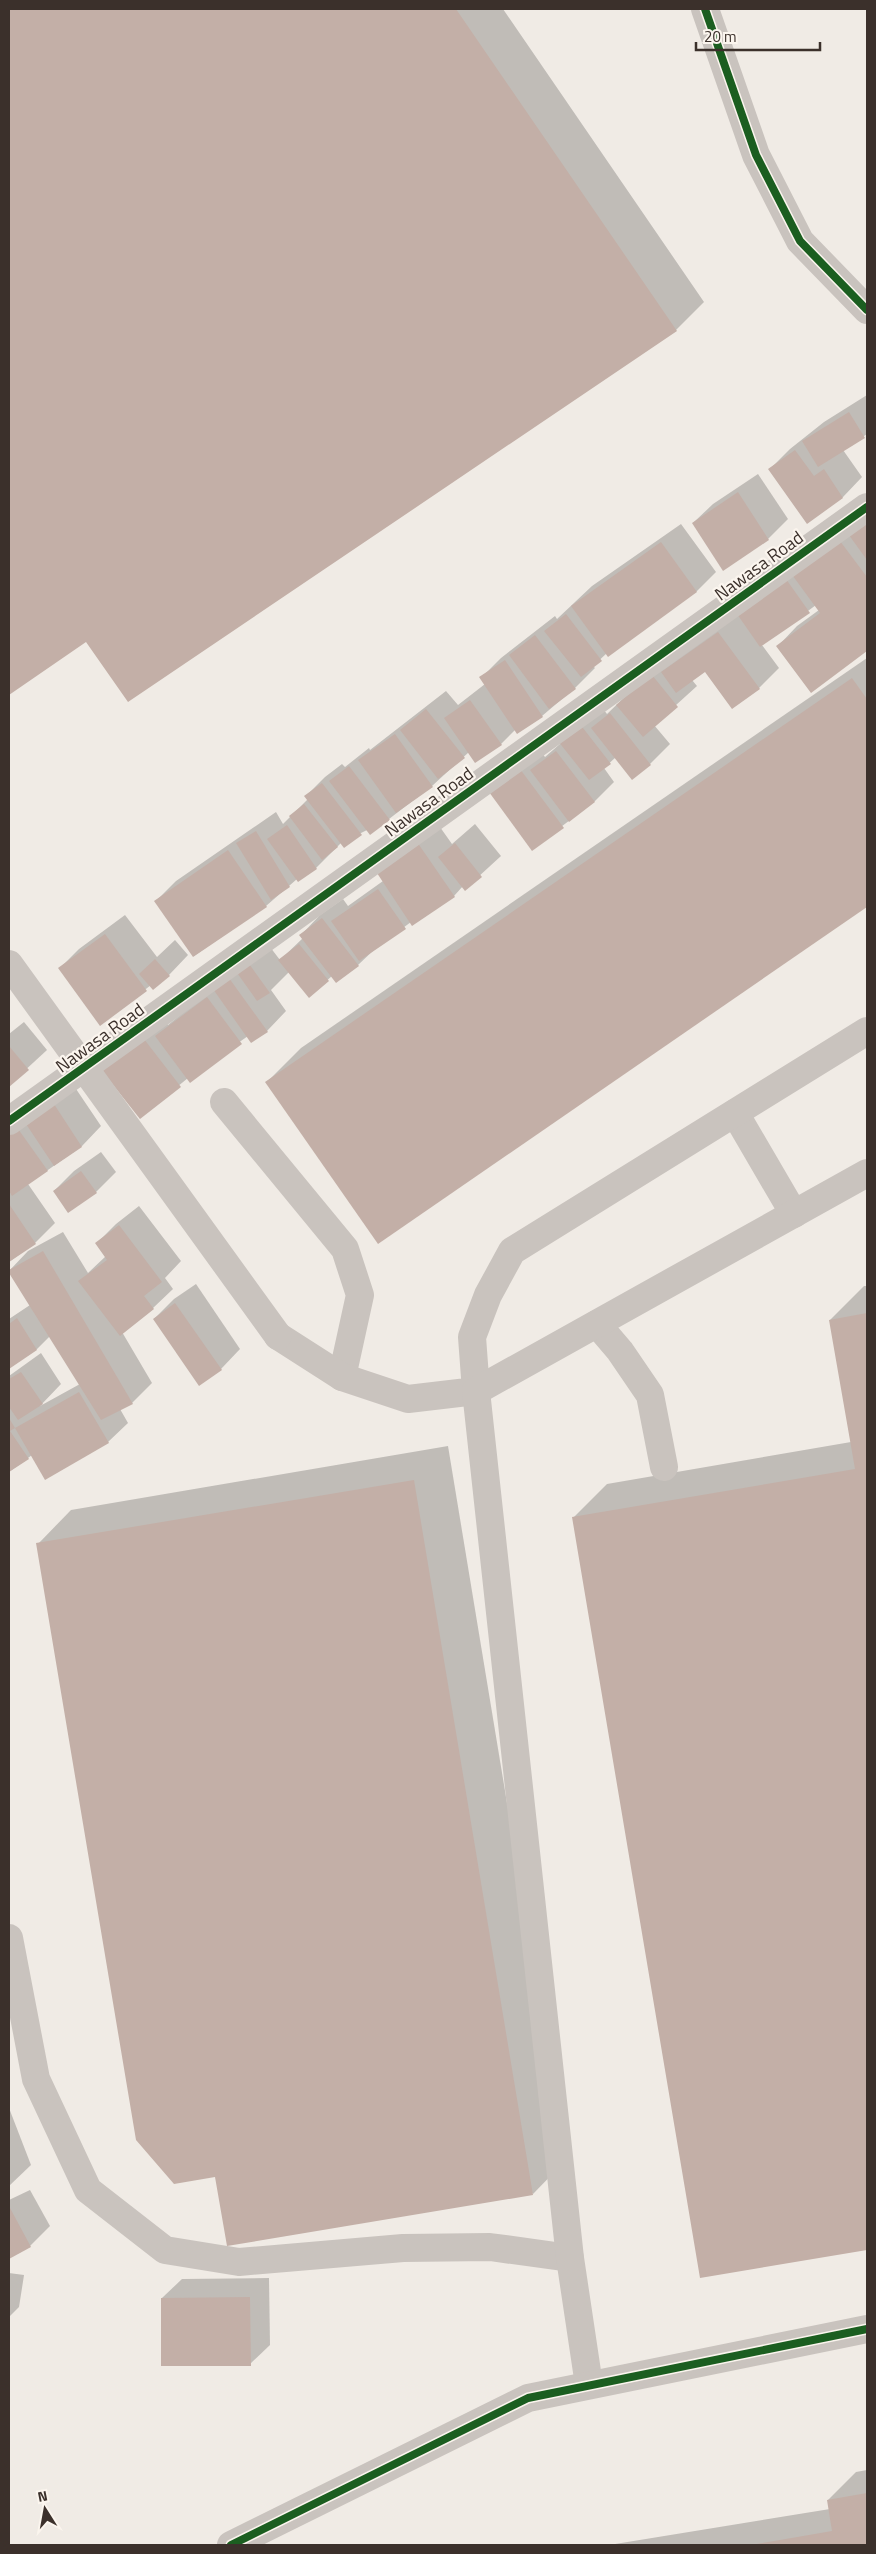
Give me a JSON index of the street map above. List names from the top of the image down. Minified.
{"streets":{"street":["Nawasa Road"]},"scale_bar":"20 m","north":"top"}
